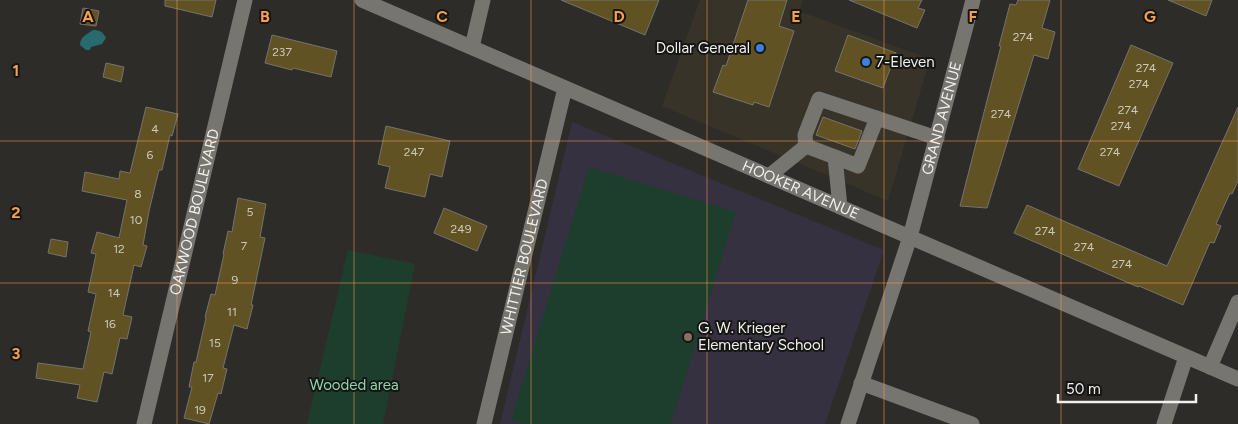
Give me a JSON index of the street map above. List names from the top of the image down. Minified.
{"streets":{"street":["GRAND AVENUE","HOOKER AVENUE","OAKWOOD BOULEVARD","WHITTIER BOULEVARD"]},"crossings":[["GRAND AVENUE","HOOKER AVENUE"],["HOOKER AVENUE","WHITTIER BOULEVARD"]],"parks":["Wooded area"],"places":["Dollar General","7-Eleven","G. W. Krieger Elementary School"],"house_numbers":["274","237","274","274","274","274","274","4","247","274","6","8","5","10","249","274","7","274","12","274","9","14","11","16","15","17","19"],"scale_bar":"50 m","grid":{"columns":["A","B","C","D","E","F","G"],"rows":["1","2","3"]}}
